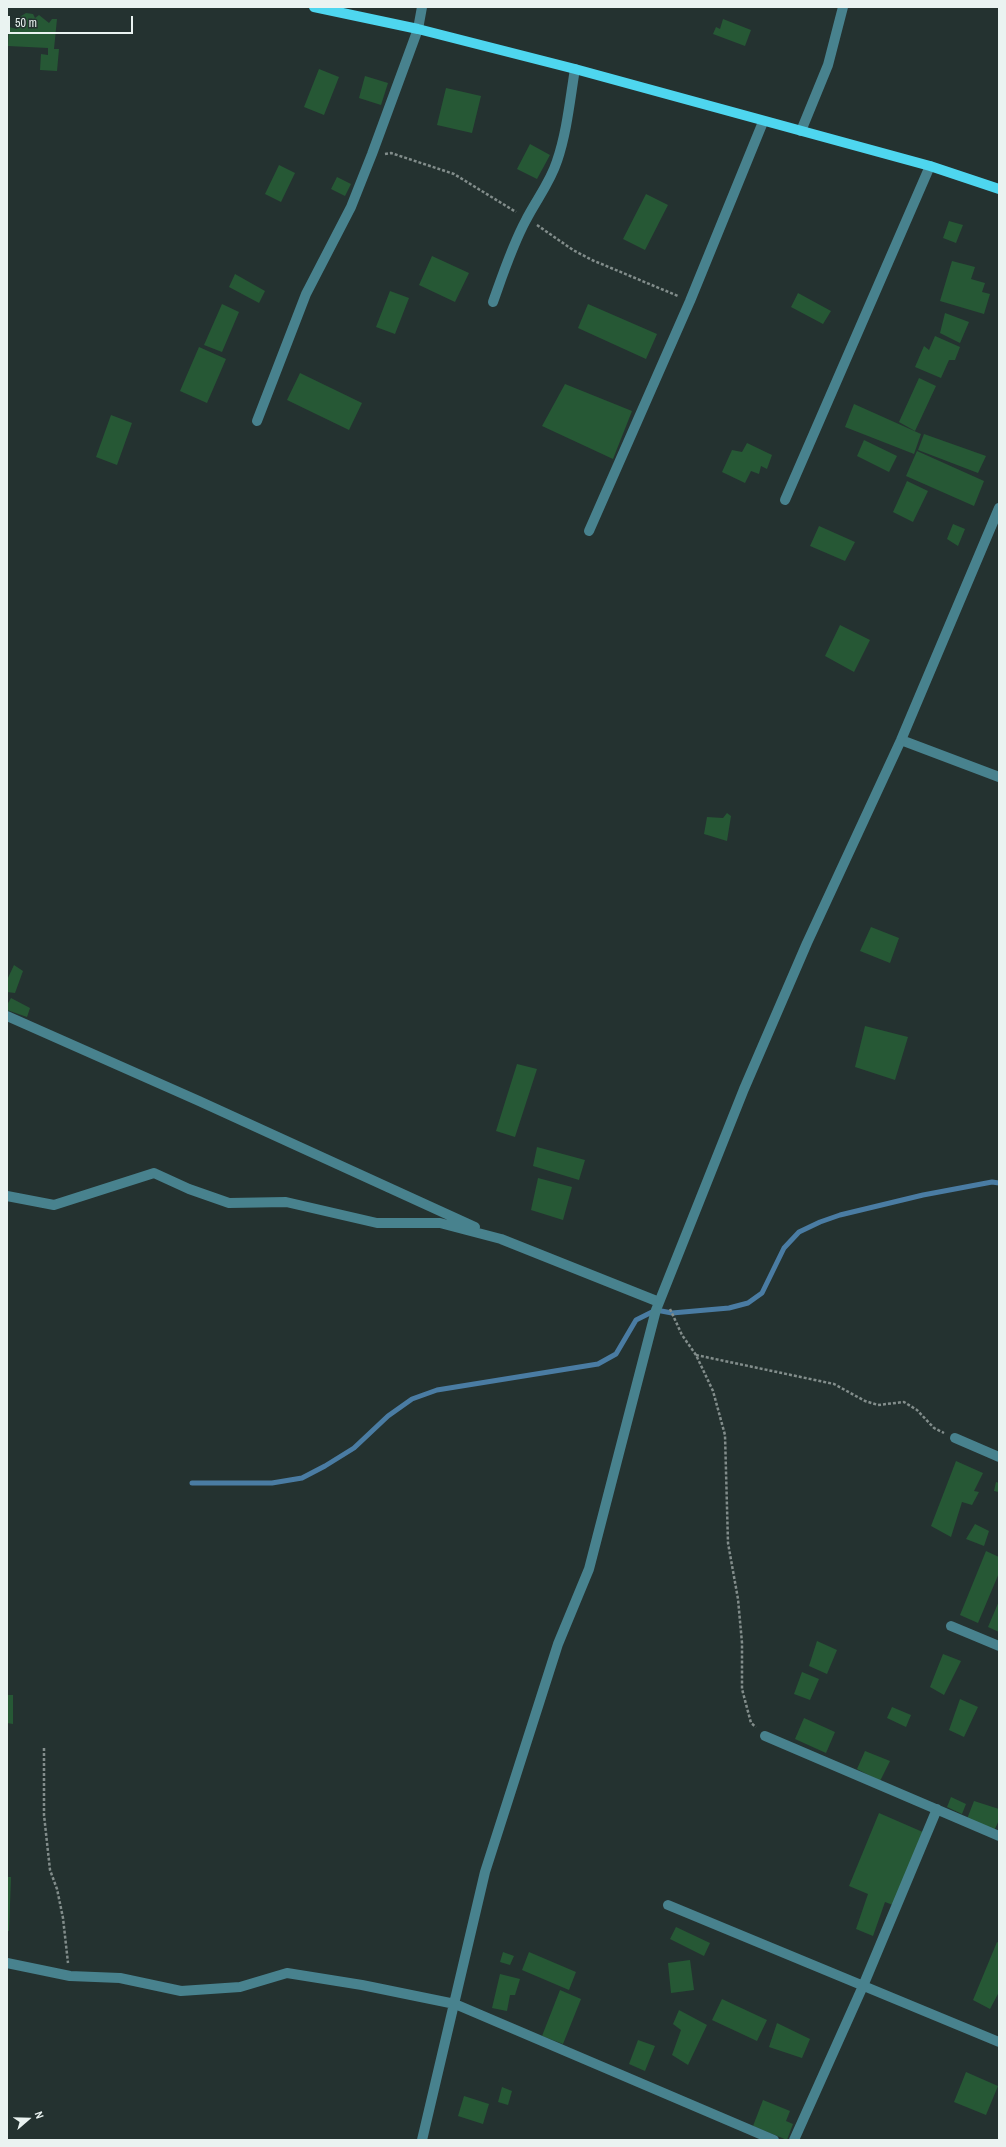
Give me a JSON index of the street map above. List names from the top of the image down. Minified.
{"scale_bar":"50 m","north":"right"}
